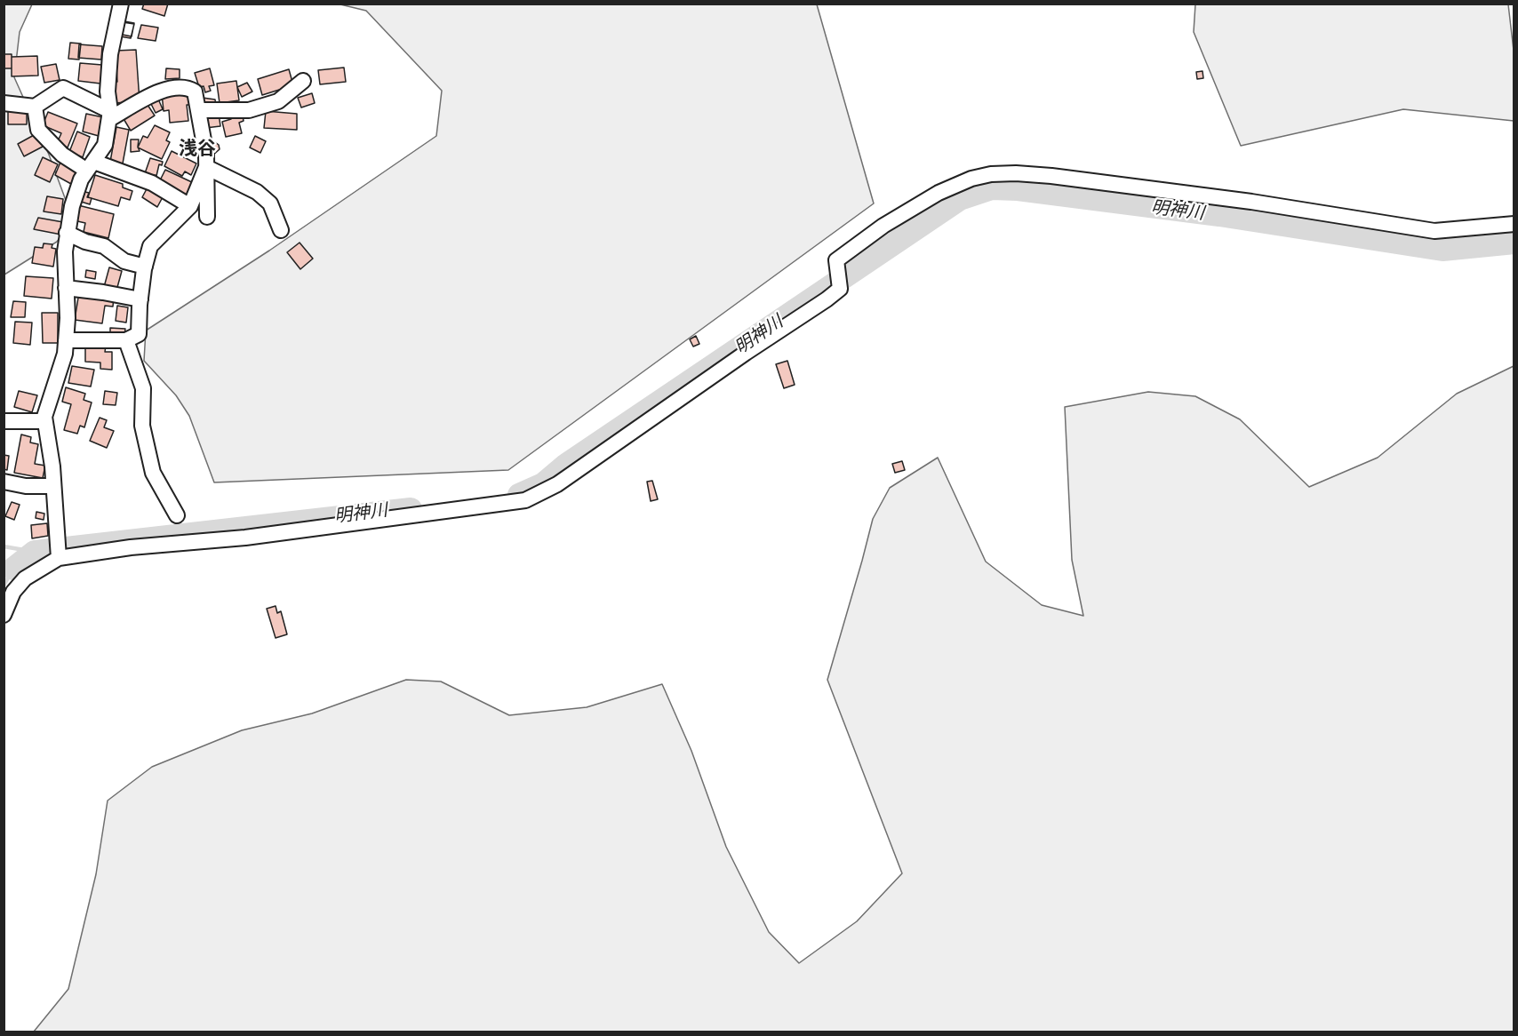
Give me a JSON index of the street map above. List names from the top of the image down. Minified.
{"districts":["浅谷"],"water":["明神川"]}
